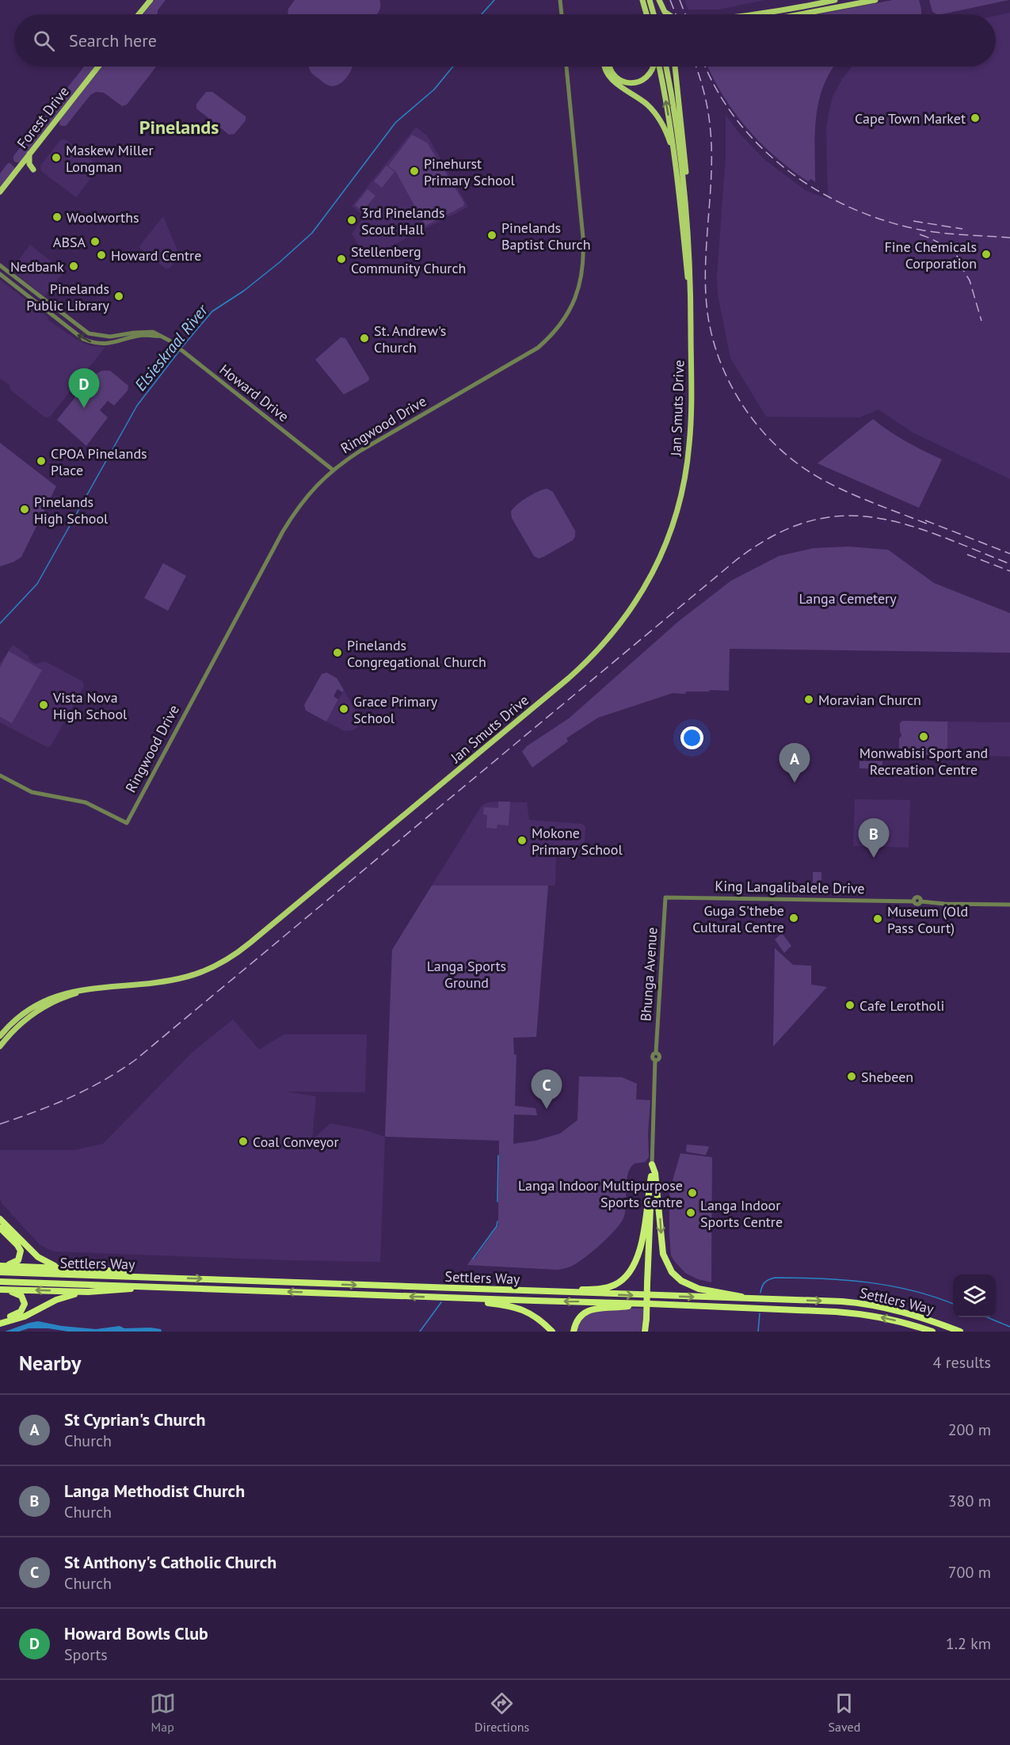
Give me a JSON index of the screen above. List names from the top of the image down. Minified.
{"streets":{"highway":["Settlers Way"],"main road":["Forest Drive","Jan Smuts Drive"],"street":["Howard Drive","Ringwood Drive","King Langalibalele Drive","Bhunga Avenue"]},"crossings":[["Howard Drive","Ringwood Drive"],["King Langalibalele Drive","Bhunga Avenue"]],"districts":["Pinelands"],"water":["Elsieskraal River"],"parks":["Langa Cemetery","Langa Sports Ground"],"places":["Cape Town Market","Maskew Miller Longman","Pinehurst Primary School","Woolworths","3rd Pinelands Scout Hall","Pinelands Baptist Church","ABSA","Fine Chemicals Corporation","Howard Centre","Stellenberg Community Church","Nedbank","Pinelands Public Library","St. Andrew's Church","CPOA Pinelands Place","Pinelands High School","Pinelands Congregational Church","Moravian Churcn","Vista Nova High School","Grace Primary School","Monwabisi Sport and Recreation Centre","Mokone Primary School","Guga S'thebe Cultural Centre","Museum (Old Pass Court)","Cafe Lerotholi","Shebeen","Coal Conveyor","Langa Indoor Multipurpose Sports Centre","Langa Indoor Sports Centre"],"page":{"search":"Search here","pins":["D","A","B","C"],"heading":["Nearby","4 results"],"list":[{"mark":"A","name":"St Cyprian's Church","note":"Church","value":"200 m"},{"mark":"B","name":"Langa Methodist Church","note":"Church","value":"380 m"},{"mark":"C","name":"St Anthony's Catholic Church","note":"Church","value":"700 m"},{"mark":"D","name":"Howard Bowls Club","note":"Sports","value":"1.2 km"}],"nav":["Map","Directions","Saved"]}}
